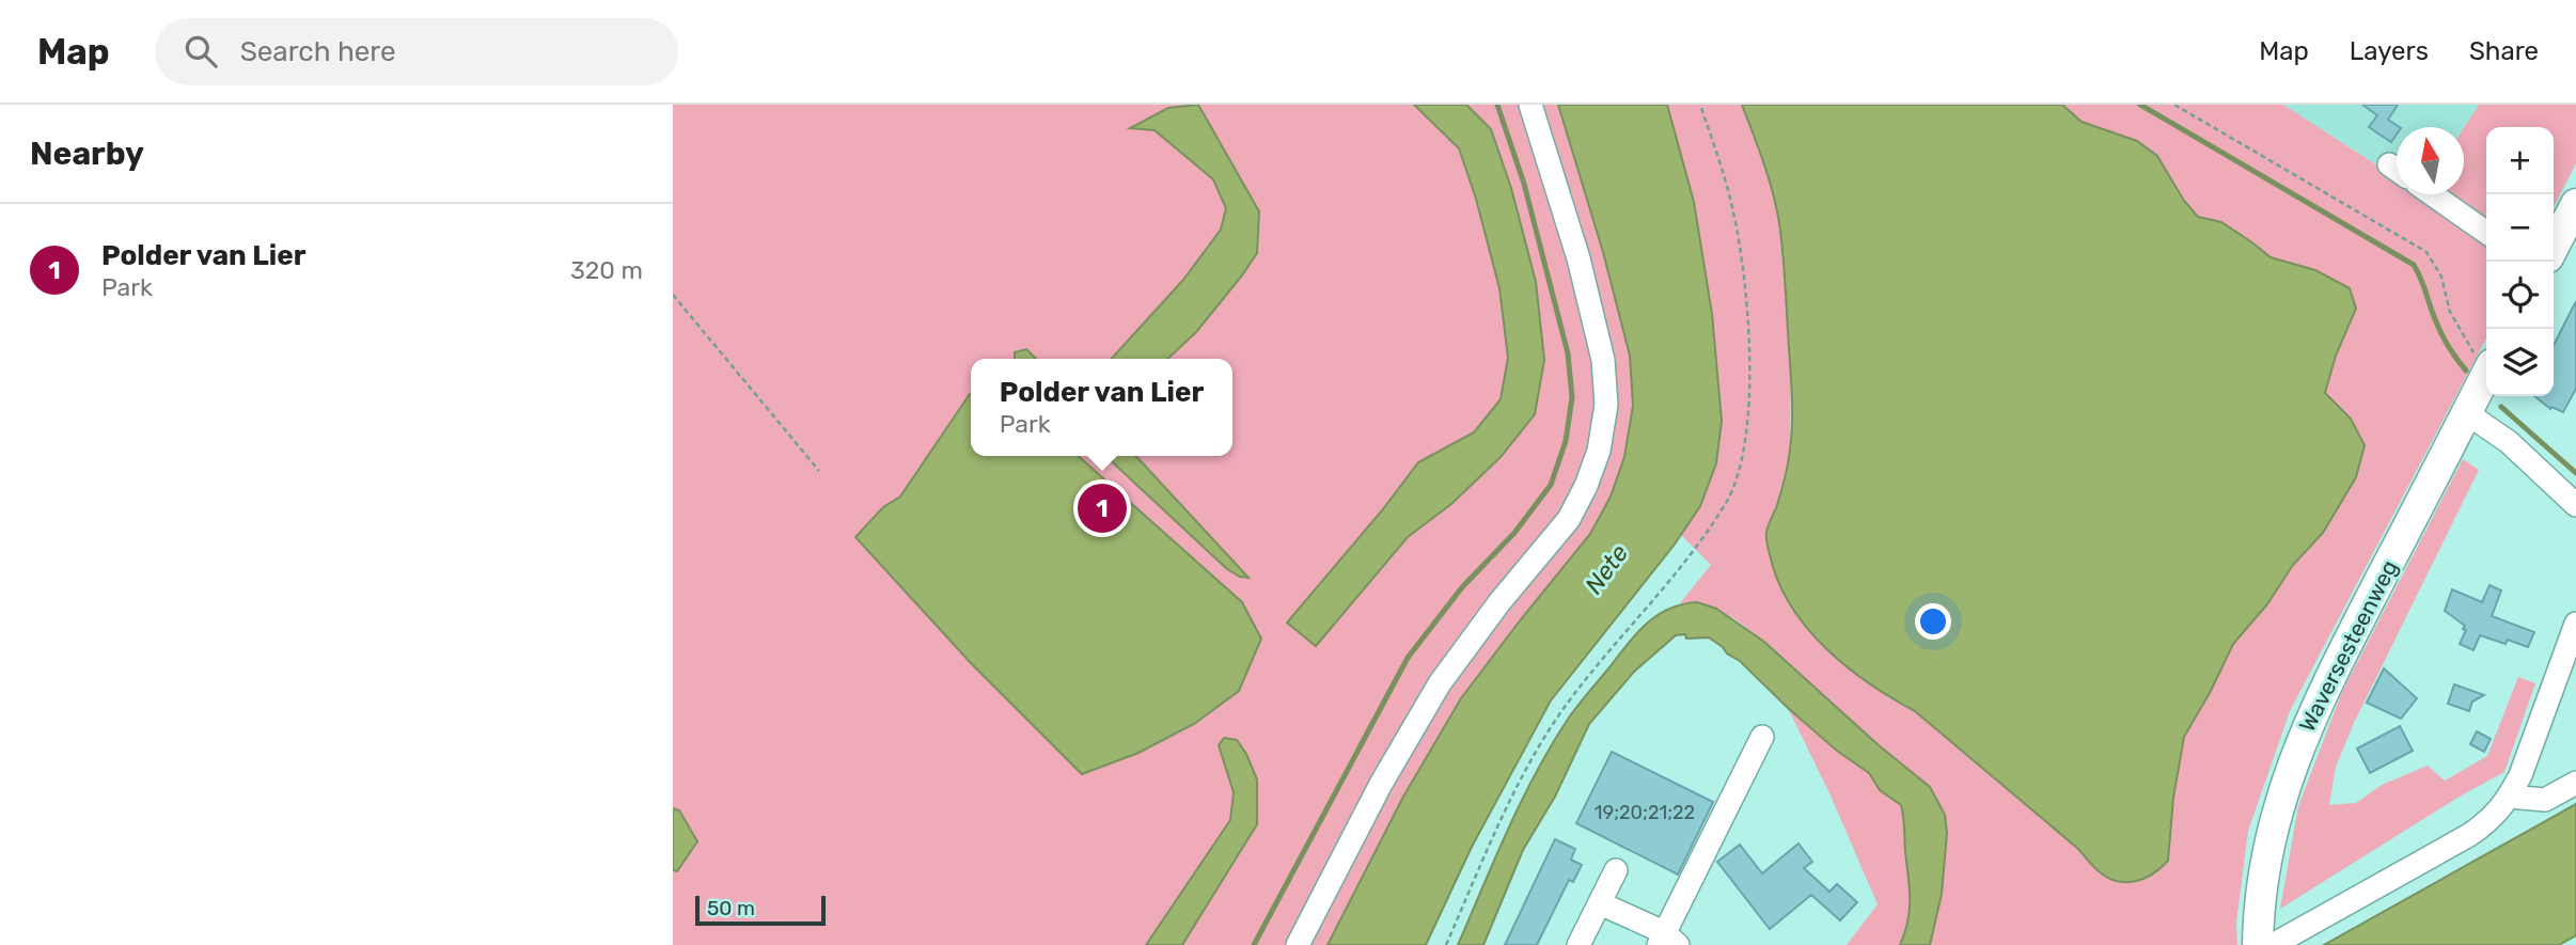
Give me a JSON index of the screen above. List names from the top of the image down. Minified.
{"streets":{"main road":["Waversesteenweg"]},"water":["Nete"],"house_numbers":["19;20;21;22"],"scale_bar":"50 m","north":"top","page":{"header":"Map","search":"Search here","nav":["Map","Layers","Share"],"heading":"Nearby","map_buttons":["+","−"],"list":[{"mark":"1","name":"Polder van Lier","note":"Park","value":"320 m"}],"popup":["Polder van Lier","Park"],"pins":"1","scale":"50 m"}}
